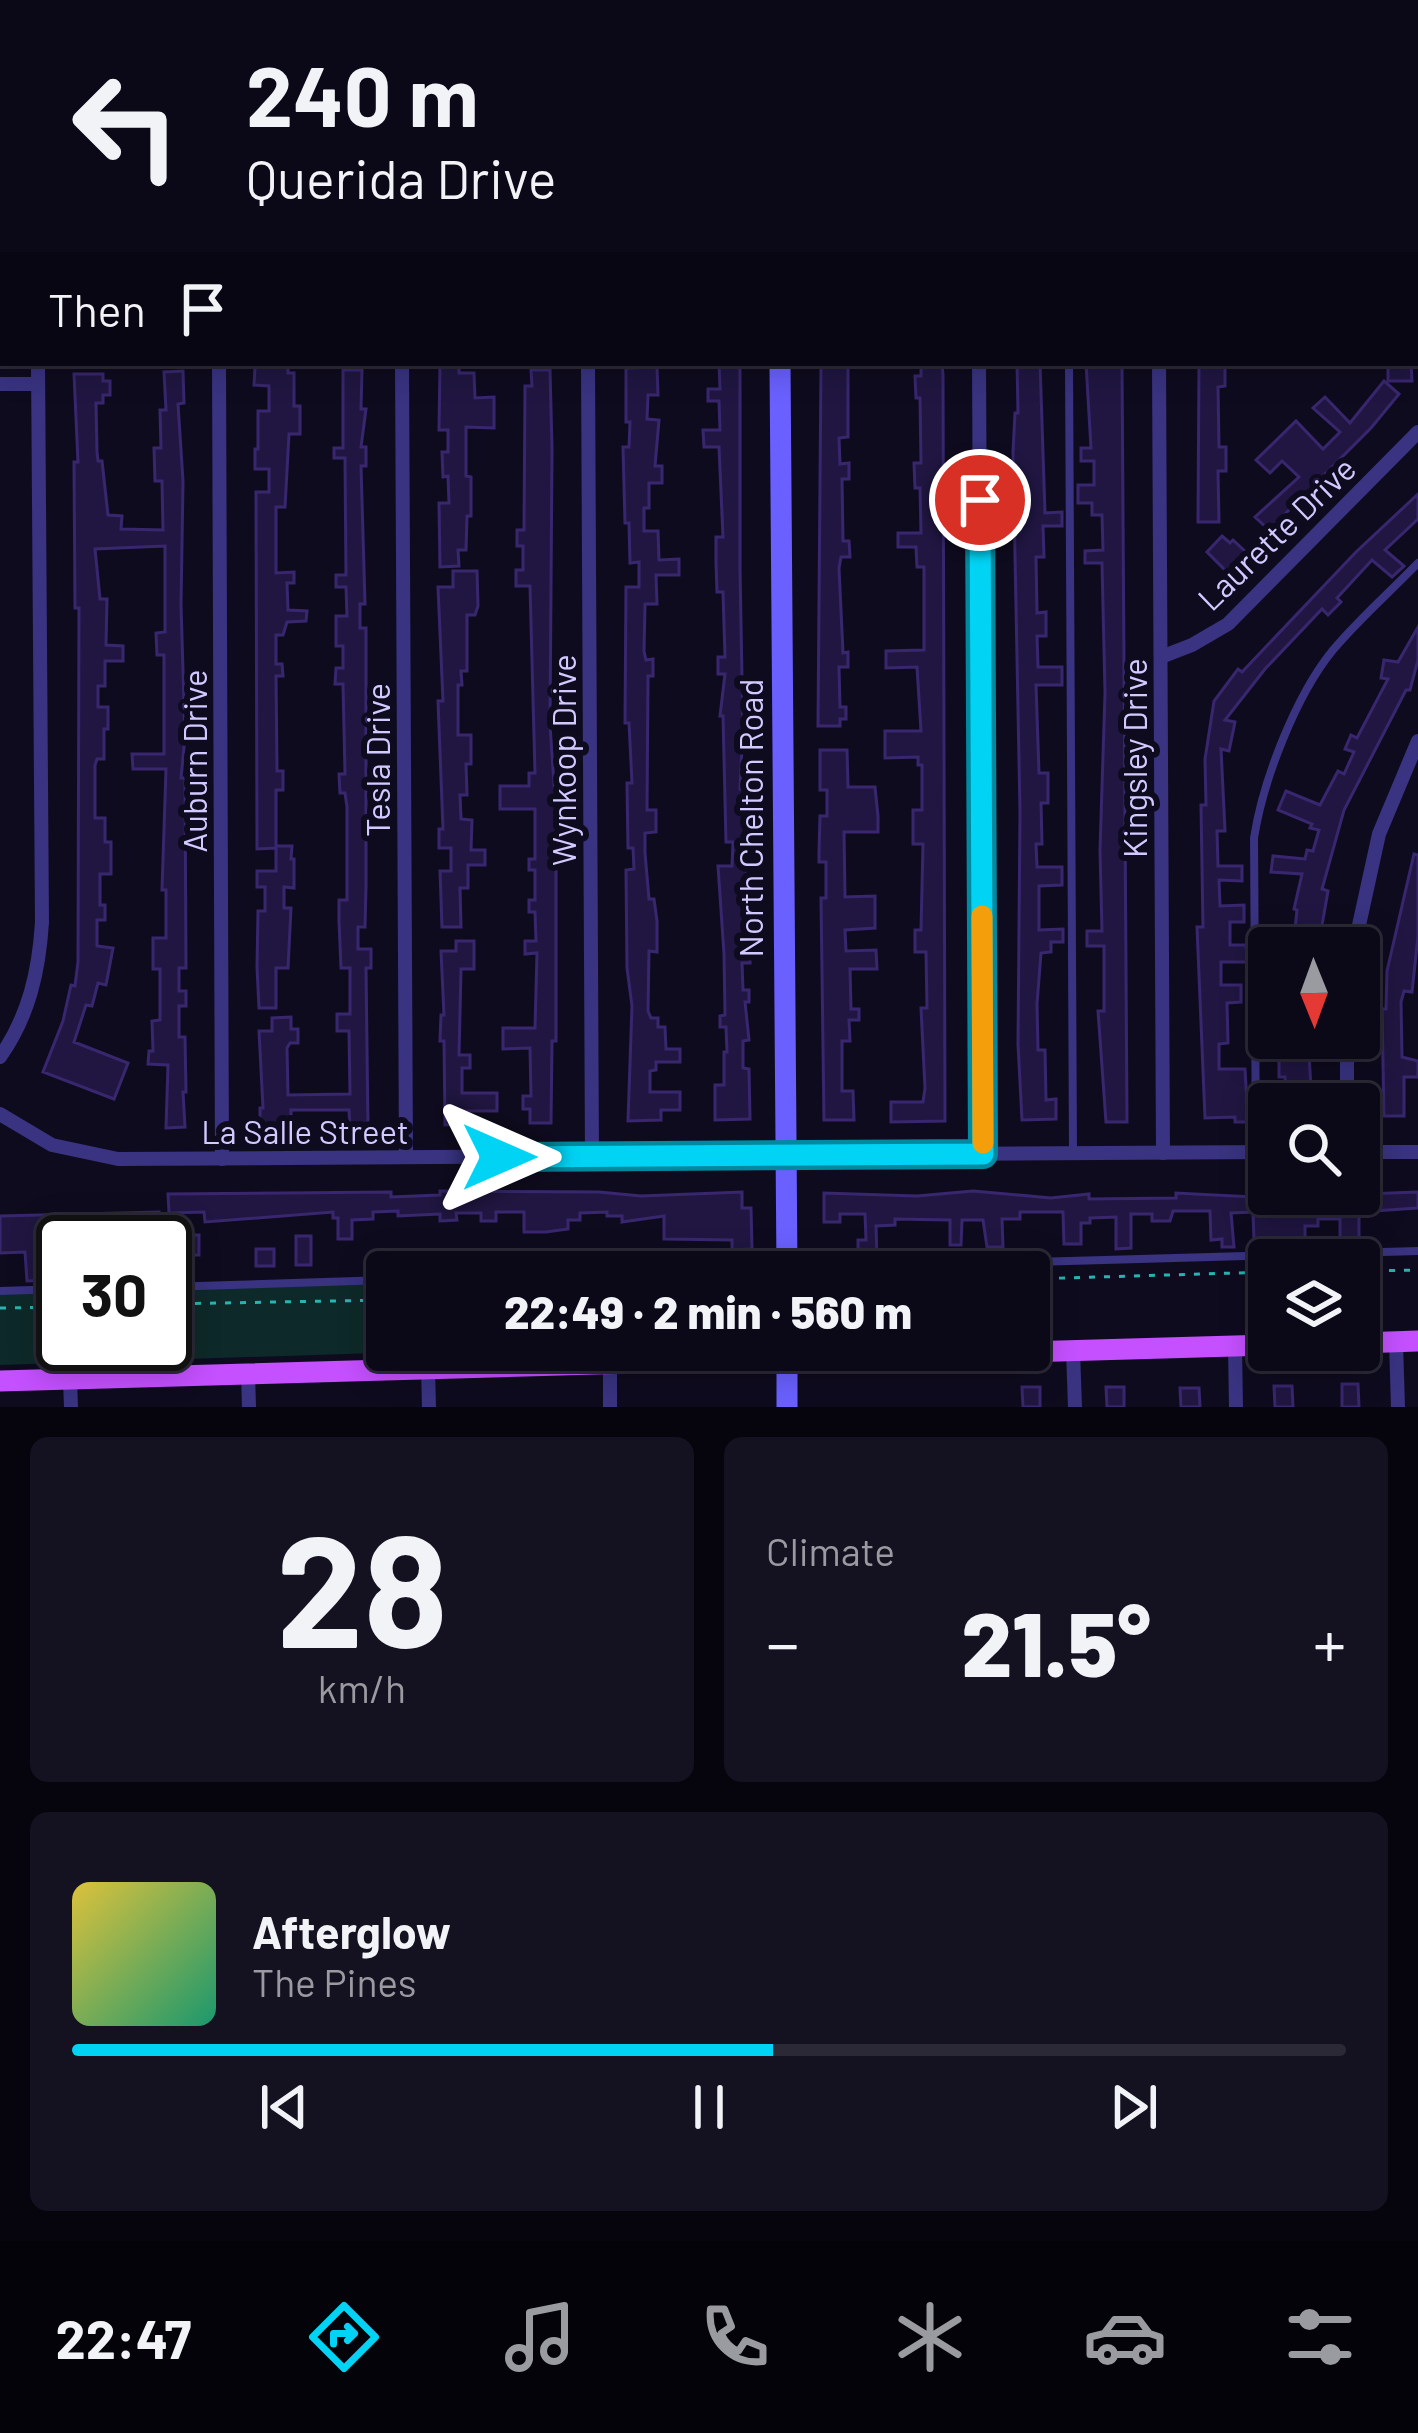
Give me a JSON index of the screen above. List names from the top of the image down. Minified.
{"streets":{"main road":["North Chelton Road"],"street":["Laurette Drive","Kingsley Drive","Tesla Drive","Wynkoop Drive","Auburn Drive","La Salle Street"]},"crossings":[["Laurette Drive","Kingsley Drive"],["Kingsley Drive","La Salle Street"],["Tesla Drive","La Salle Street"],["Wynkoop Drive","La Salle Street"],["Auburn Drive","La Salle Street"],["North Chelton Road","La Salle Street"]],"north":"bottom","page":{"turn":["240 m","Querida Drive"],"then":"Then","limit":"30","trip":"22:49 · 2 min · 560 m","tile":[["28","km/h"],"Climate"],"heat":["−","21.5°","+"],"song":["Afterglow","The Pines"],"tabs":"22:47"}}
